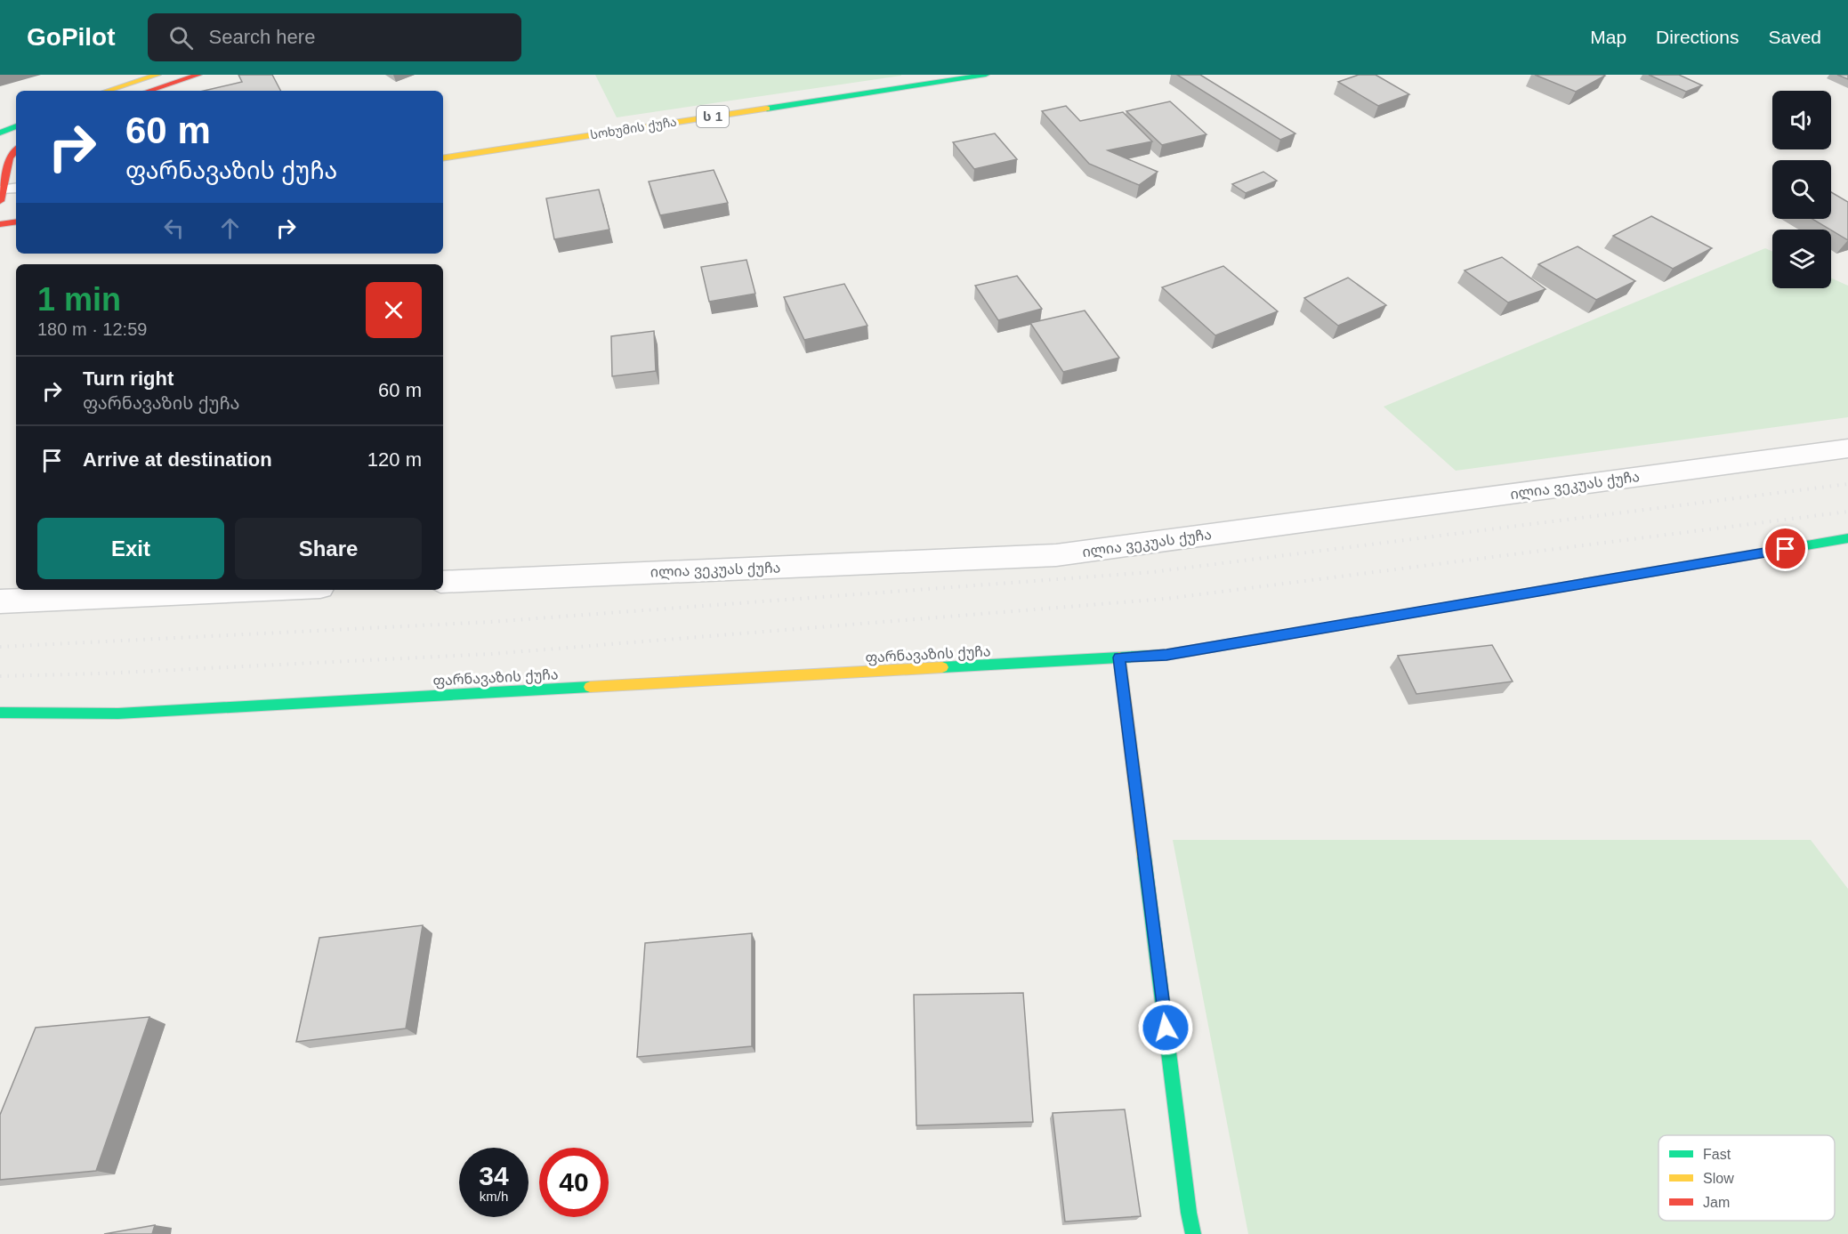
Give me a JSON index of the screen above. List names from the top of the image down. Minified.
{"streets":{"main road":["ს 1","სოხუმის ქუჩა","ფარნავაზის ქუჩა"],"street":["ილია ვეკუას ქუჩა"]},"legend":["Fast","Slow","Jam"],"page":{"header":"GoPilot","search":"Search here","nav":["Map","Directions","Saved"],"turn":["60 m","ფარნავაზის ქუჩა"],"heading":["1 min","180 m · 12:59"],"list":[{"name":"Turn right","note":"ფარნავაზის ქუჩა","value":"60 m"},{"name":"Arrive at destination","value":"120 m"}],"buttons":["Exit","Share"],"speed":"34 km/h","limit":"40"}}
